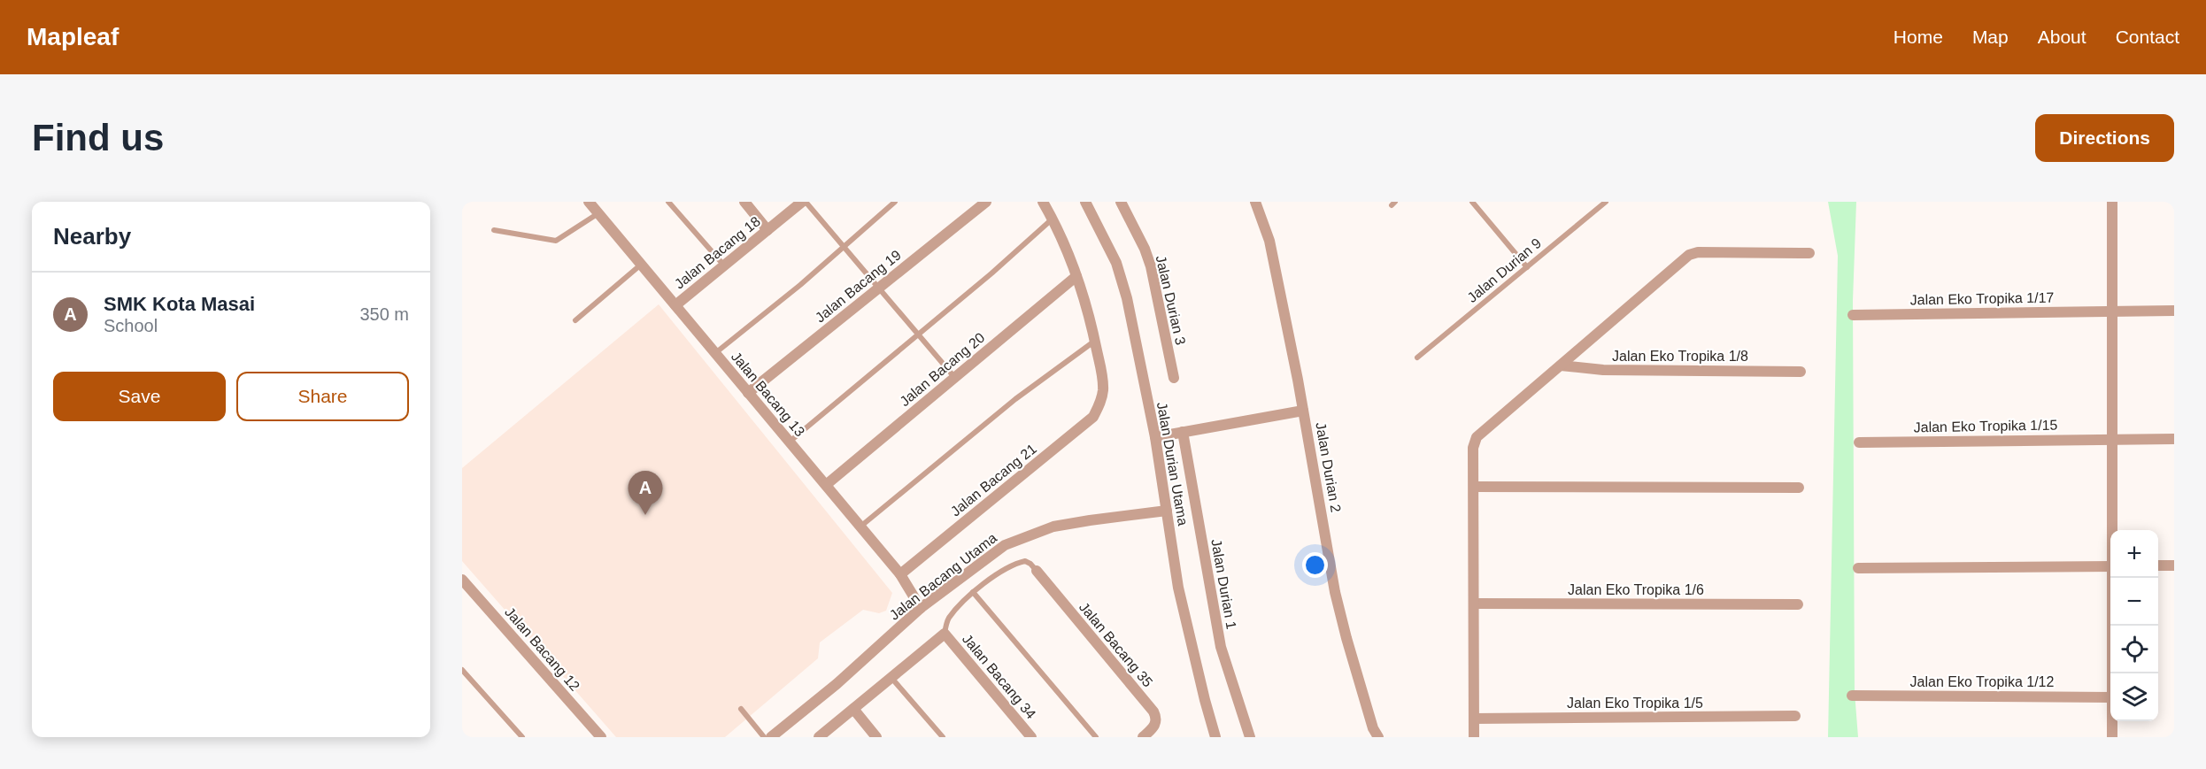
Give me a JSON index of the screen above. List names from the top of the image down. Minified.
{"streets":{"street":["Jalan Bacang 18","Jalan Bacang 19","Jalan Eko Tropika 1/17","Jalan Durian 3","Jalan Eko Tropika 1/8","Jalan Bacang 20","Jalan Bacang 13","Jalan Eko Tropika 1/15","Jalan Durian Utama","Jalan Durian 2","Jalan Bacang 21","Jalan Bacang Utama","Jalan Durian 1","Jalan Eko Tropika 1/6","Jalan Bacang 35","Jalan Bacang 12","Jalan Bacang 34","Jalan Eko Tropika 1/12","Jalan Eko Tropika 1/5"],"lane":["Jalan Durian 9"]},"crossings":[["Jalan Bacang 18","Jalan Bacang 13"],["Jalan Bacang 19","Jalan Bacang 13"],["Jalan Bacang 20","Jalan Bacang 13"],["Jalan Bacang 13","Jalan Bacang 21"],["Jalan Bacang 13","Jalan Bacang Utama"],["Jalan Durian Utama","Jalan Bacang Utama"]],"page":{"header":"Mapleaf","nav":["Home","Map","About","Contact"],"buttons":["Directions",["Save","Share"]],"title":"Find us","heading":"Nearby","list":[{"mark":"A","name":"SMK Kota Masai","note":"School","value":"350 m"}],"pins":"A","map_buttons":["+","−"]}}
